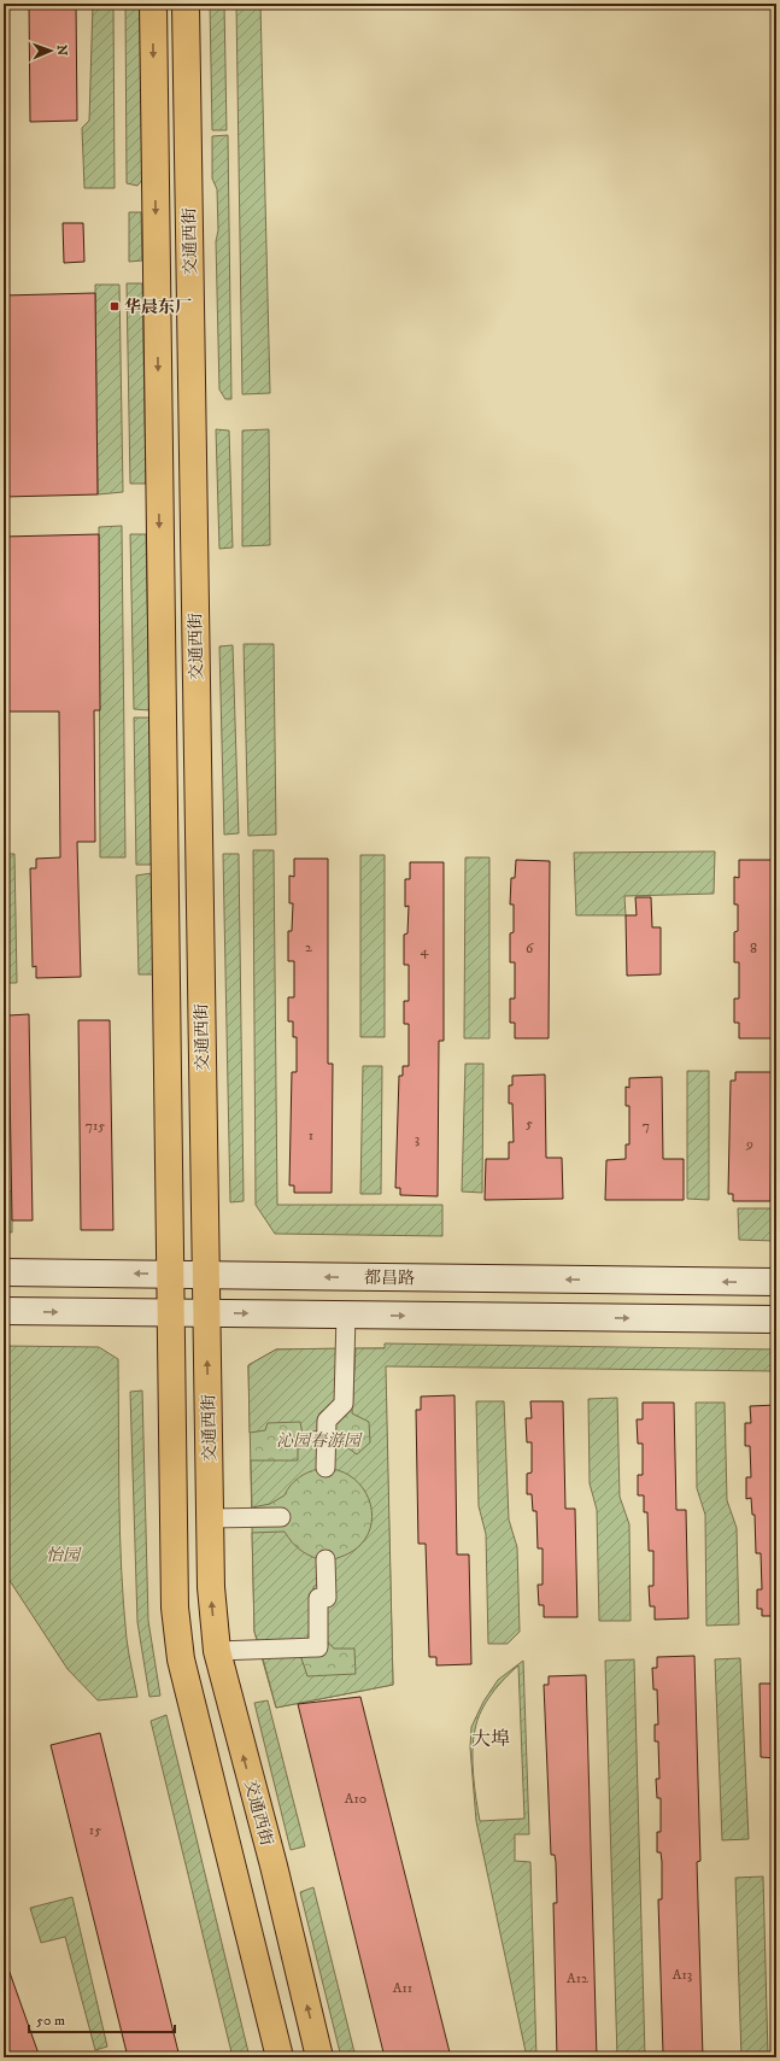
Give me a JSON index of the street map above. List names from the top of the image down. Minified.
{"streets":{"main road":["交通西街","都昌路"]},"crossings":[["交通西街","都昌路"]],"districts":["大埠"],"parks":["沁园春游园","怡园"],"places":{"transit":["华晨东厂"]},"house_numbers":["2","6","8","4","5","715","7","1","3","9","A10","15","A13","A12","A11"],"scale_bar":"50 m","north":"right"}
